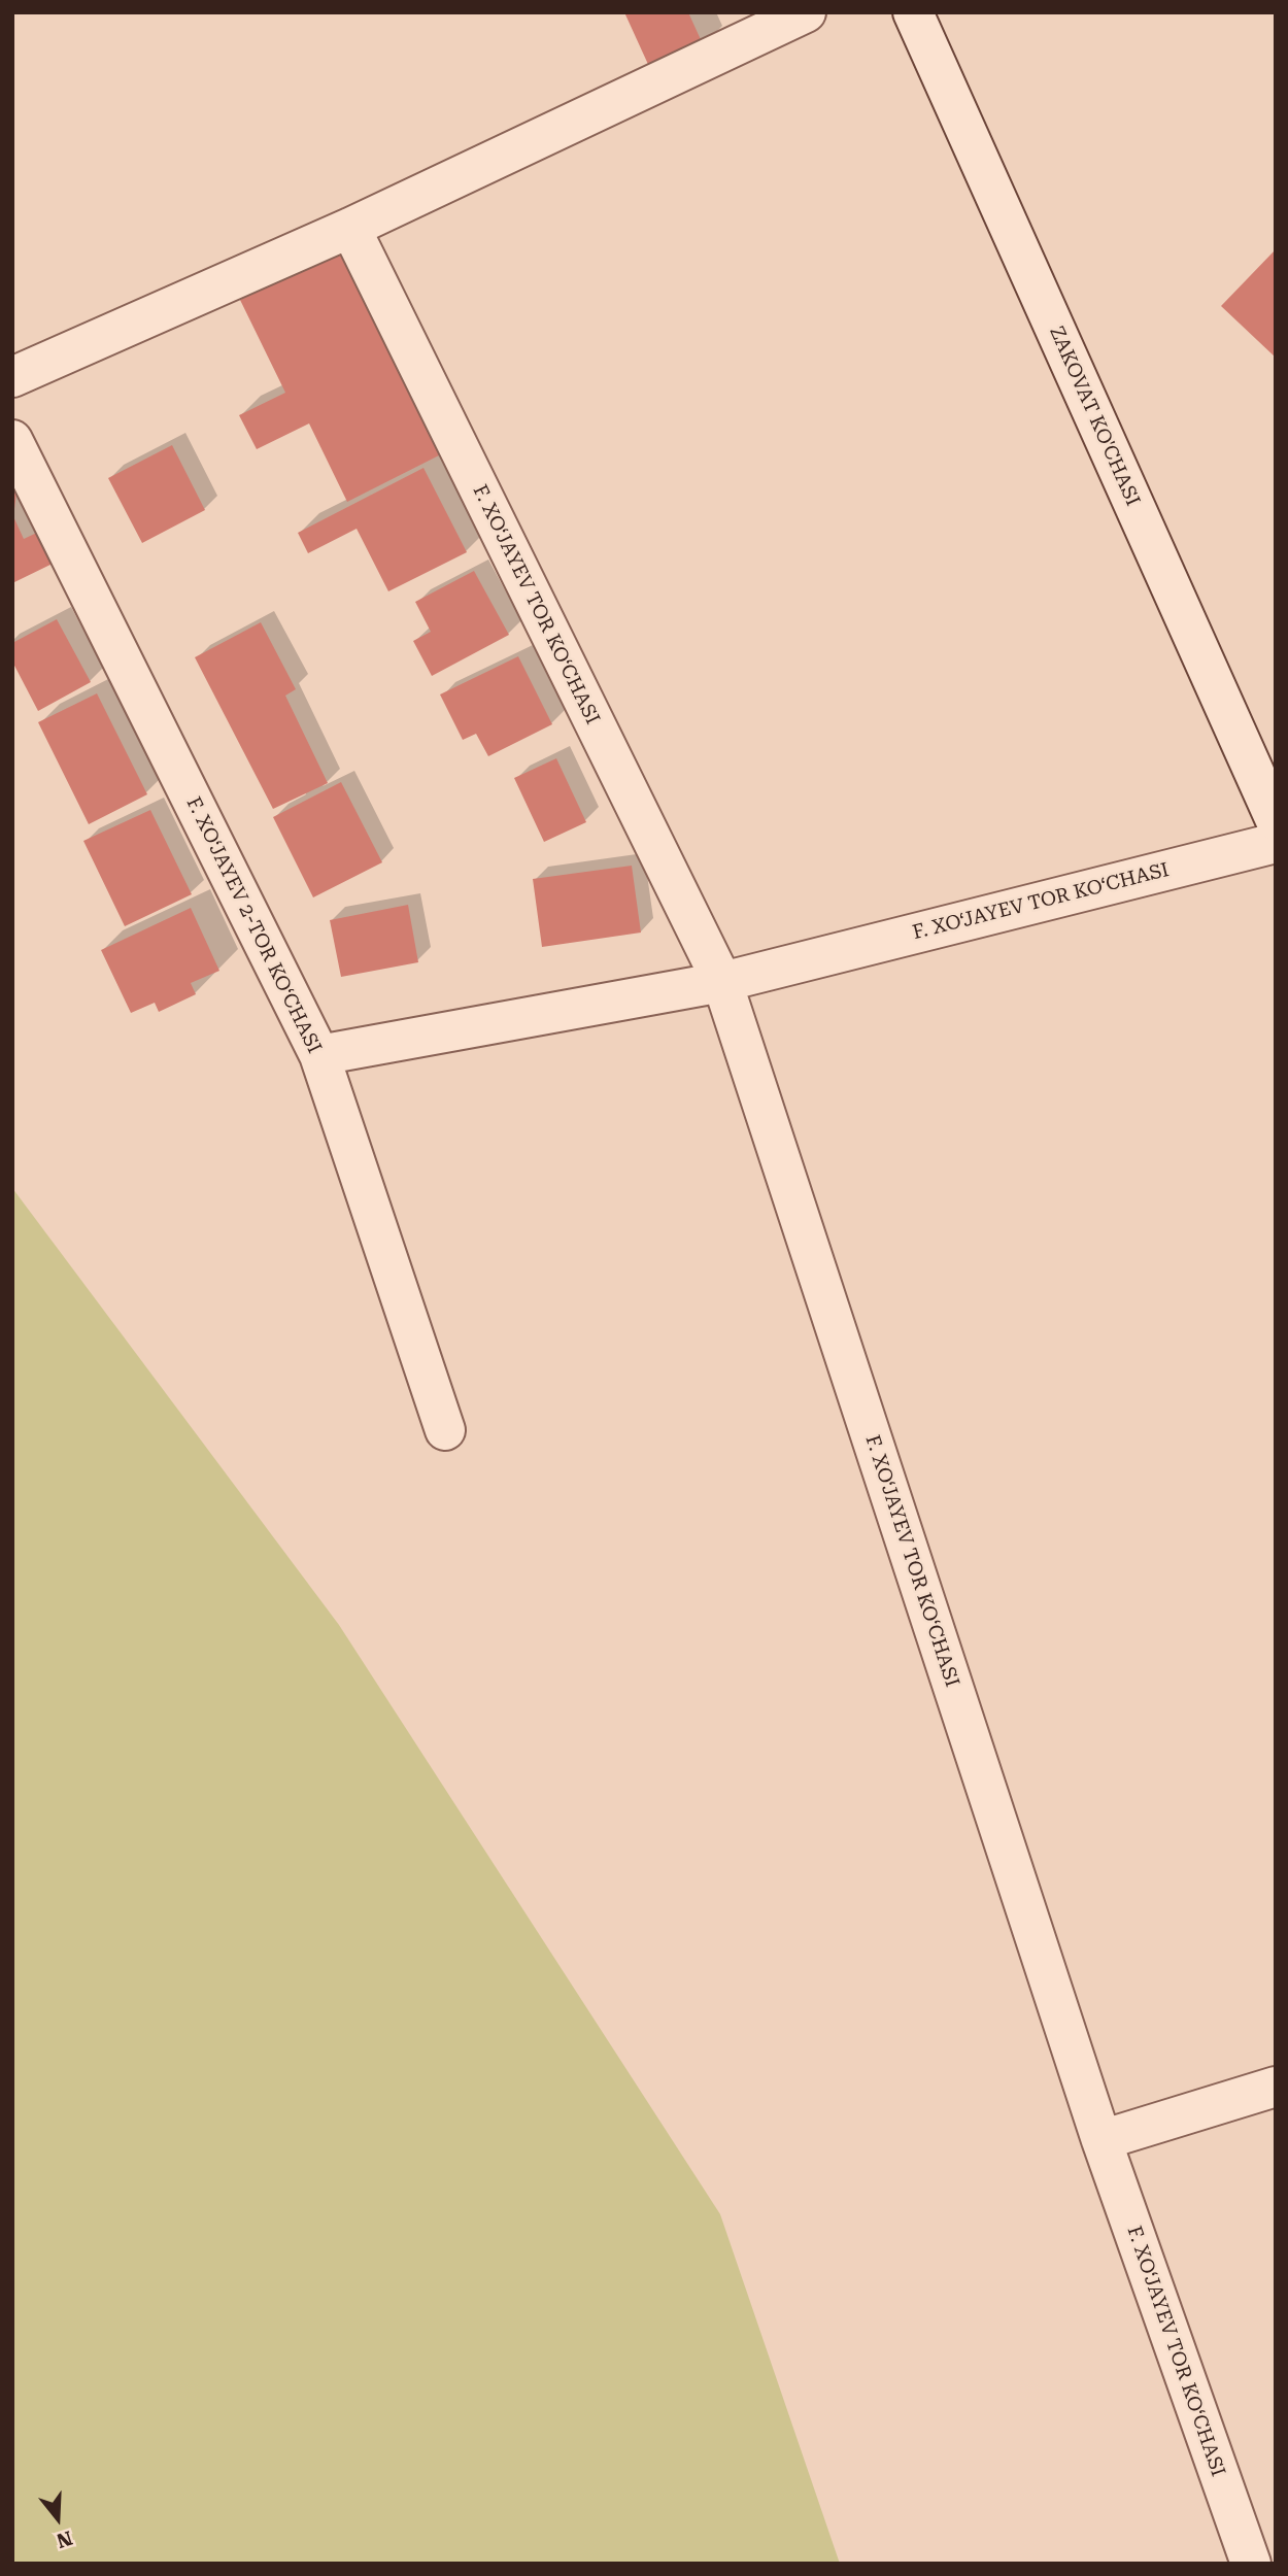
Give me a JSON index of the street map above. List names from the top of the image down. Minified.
{"streets":{"street":["ZAKOVAT KO'CHASI","F. XO‘JAYEV TOR KO‘CHASI","F. XO‘JAYEV 2-TOR KO‘CHASI"]},"crossings":[["F. XO‘JAYEV TOR KO‘CHASI","F. XO‘JAYEV 2-TOR KO‘CHASI"]],"north":"bottom"}
